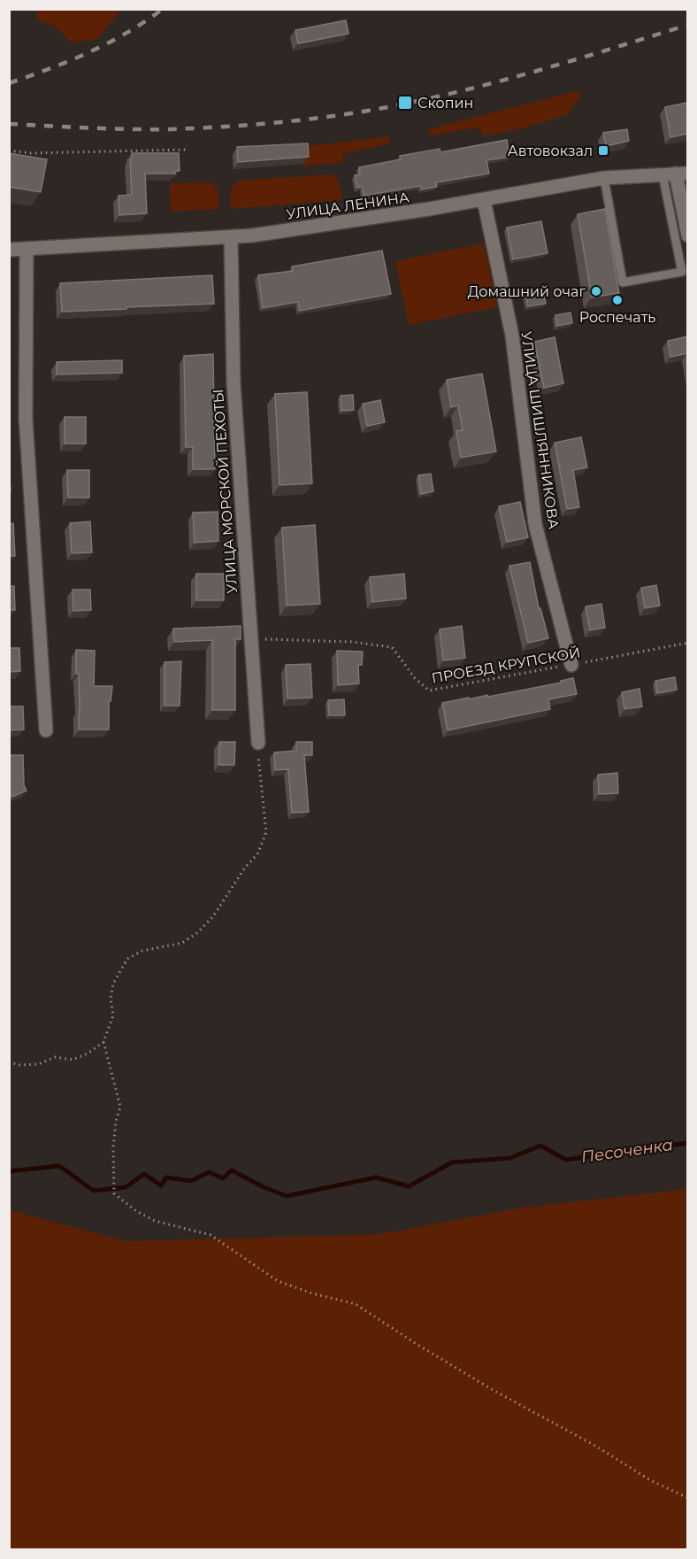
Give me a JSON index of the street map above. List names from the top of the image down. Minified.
{"streets":{"street":["УЛИЦА ЛЕНИНА","УЛИЦА ШИШЛЯННИКОВА","УЛИЦА МОРСКОЙ ПЕХОТЫ"],"path":["ПРОЕЗД КРУПСКОЙ"]},"crossings":[["УЛИЦА ЛЕНИНА","УЛИЦА ШИШЛЯННИКОВА"],["УЛИЦА ЛЕНИНА","УЛИЦА МОРСКОЙ ПЕХОТЫ"],["УЛИЦА ШИШЛЯННИКОВА","ПРОЕЗД КРУПСКОЙ"],["УЛИЦА МОРСКОЙ ПЕХОТЫ","ПРОЕЗД КРУПСКОЙ"]],"water":["Песоченка"],"places":{"transit":["Скопин","Автовокзал"],"other":["Домашний очаг","Роспечать"]}}
